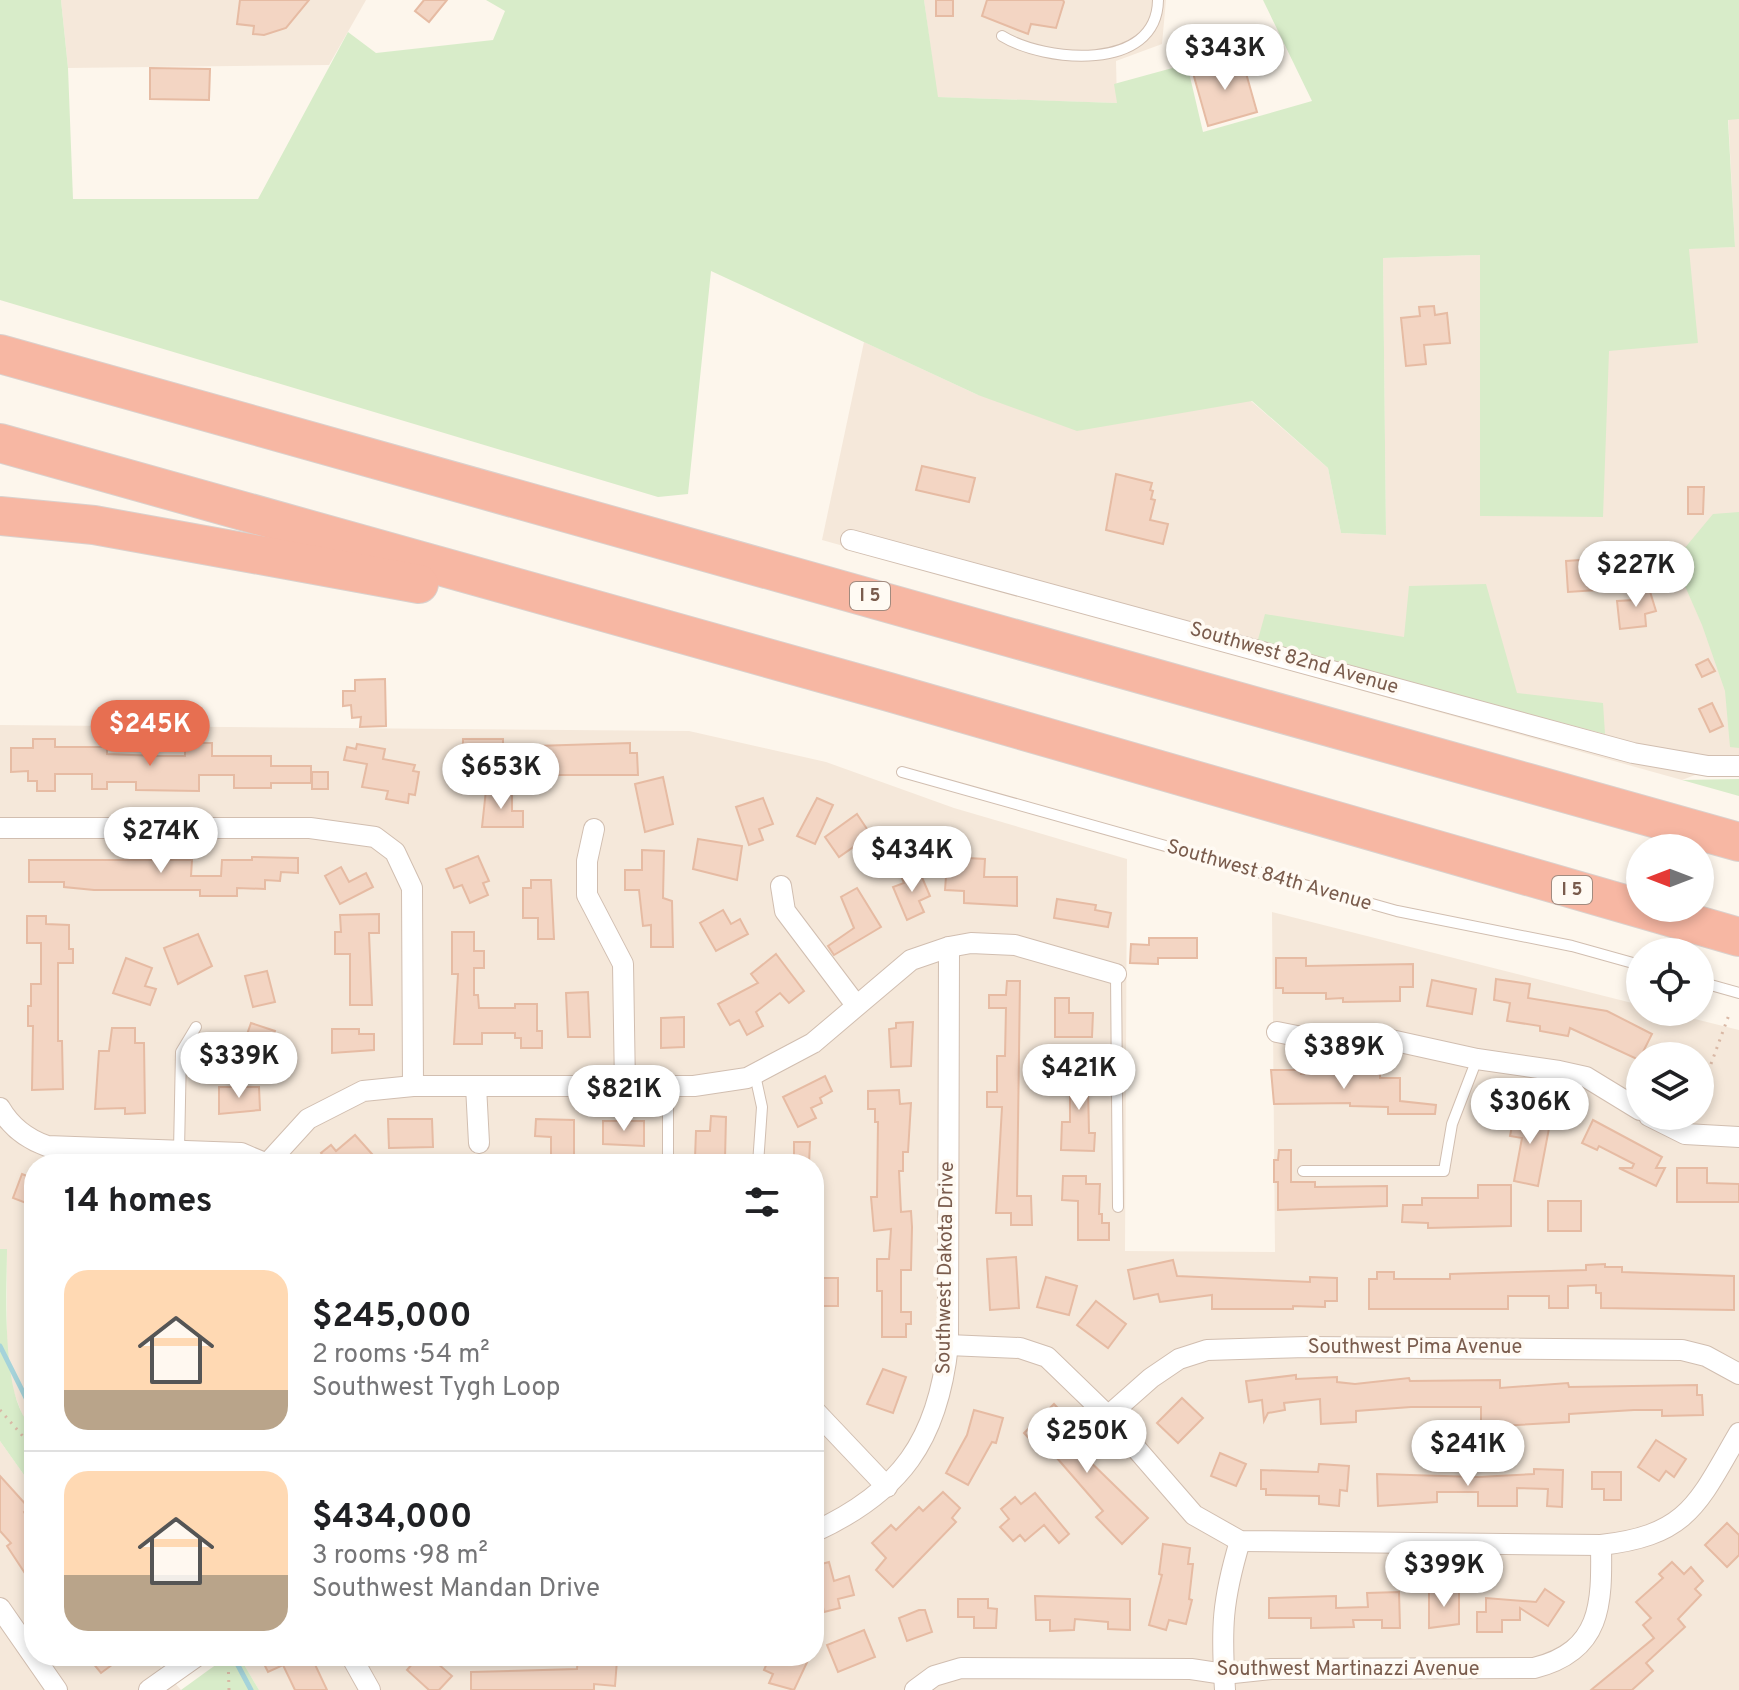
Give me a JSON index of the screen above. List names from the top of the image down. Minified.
{"streets":{"highway":["I 5"],"street":["Southwest 82nd Avenue","Southwest Dakota Drive","Southwest Pima Avenue","Southwest Martinazzi Avenue"],"lane":["Southwest 84th Avenue"]},"north":"left","page":{"price":["$343K","$227K","$245K","$653K","$274K","$434K","$389K","$339K","$421K","$821K","$306K","$250K","$241K","$399K"],"heading":"14 homes","list":[{"name":"$245,000","note":"2 rooms · 54 m² · Southwest Tygh Loop"},{"name":"$434,000","note":"3 rooms · 98 m² · Southwest Mandan Drive"}]}}
